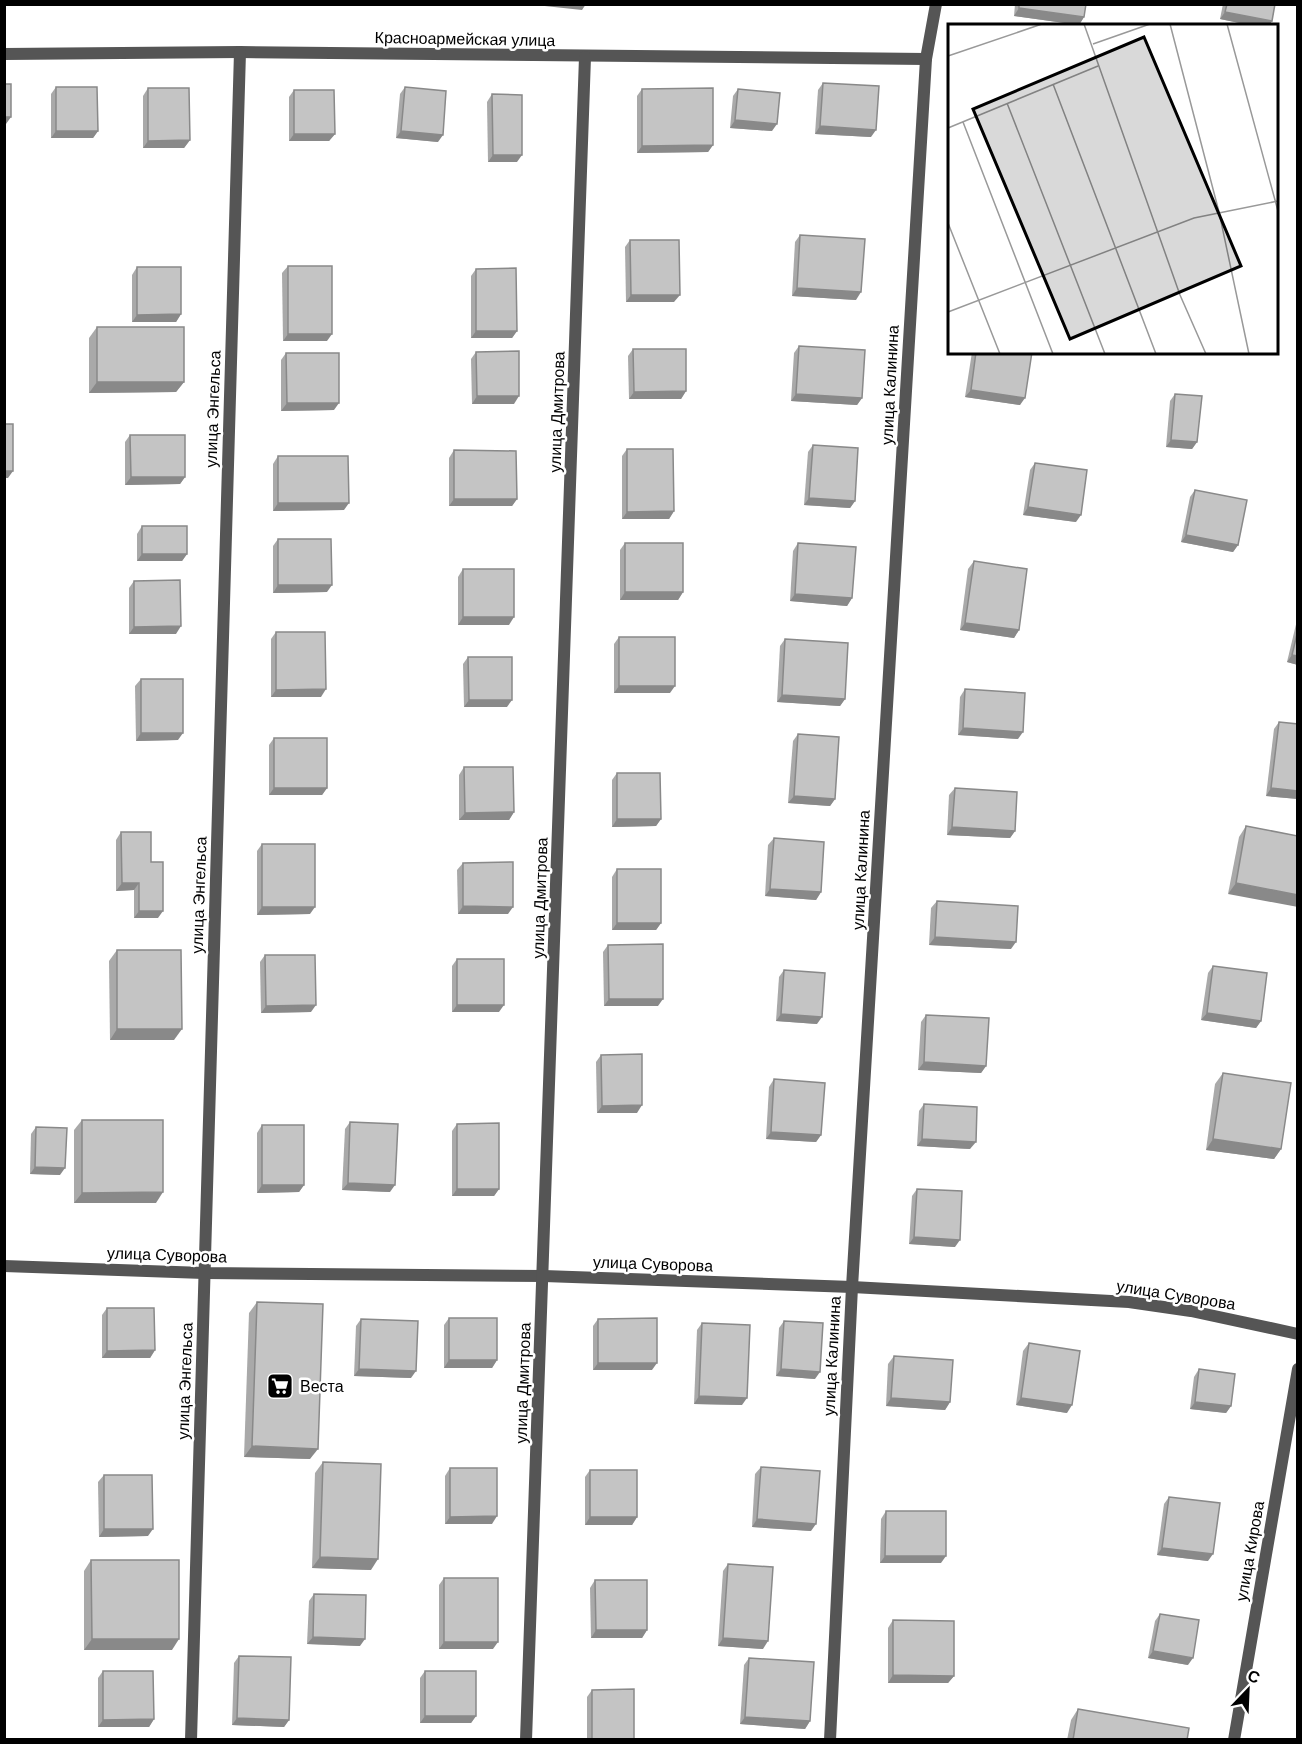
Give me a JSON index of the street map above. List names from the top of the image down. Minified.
{"streets":{"street":["Красноармейская улица","улица Калинина","улица Энгельса","улица Дмитрова","улица Суворова","улица Кирова"]},"crossings":[["Красноармейская улица","улица Калинина"],["Красноармейская улица","улица Энгельса"],["Красноармейская улица","улица Дмитрова"],["улица Калинина","улица Суворова"],["улица Энгельса","улица Суворова"],["улица Дмитрова","улица Суворова"]],"places":{"supermarket":["Веста"]},"north":"top right"}
